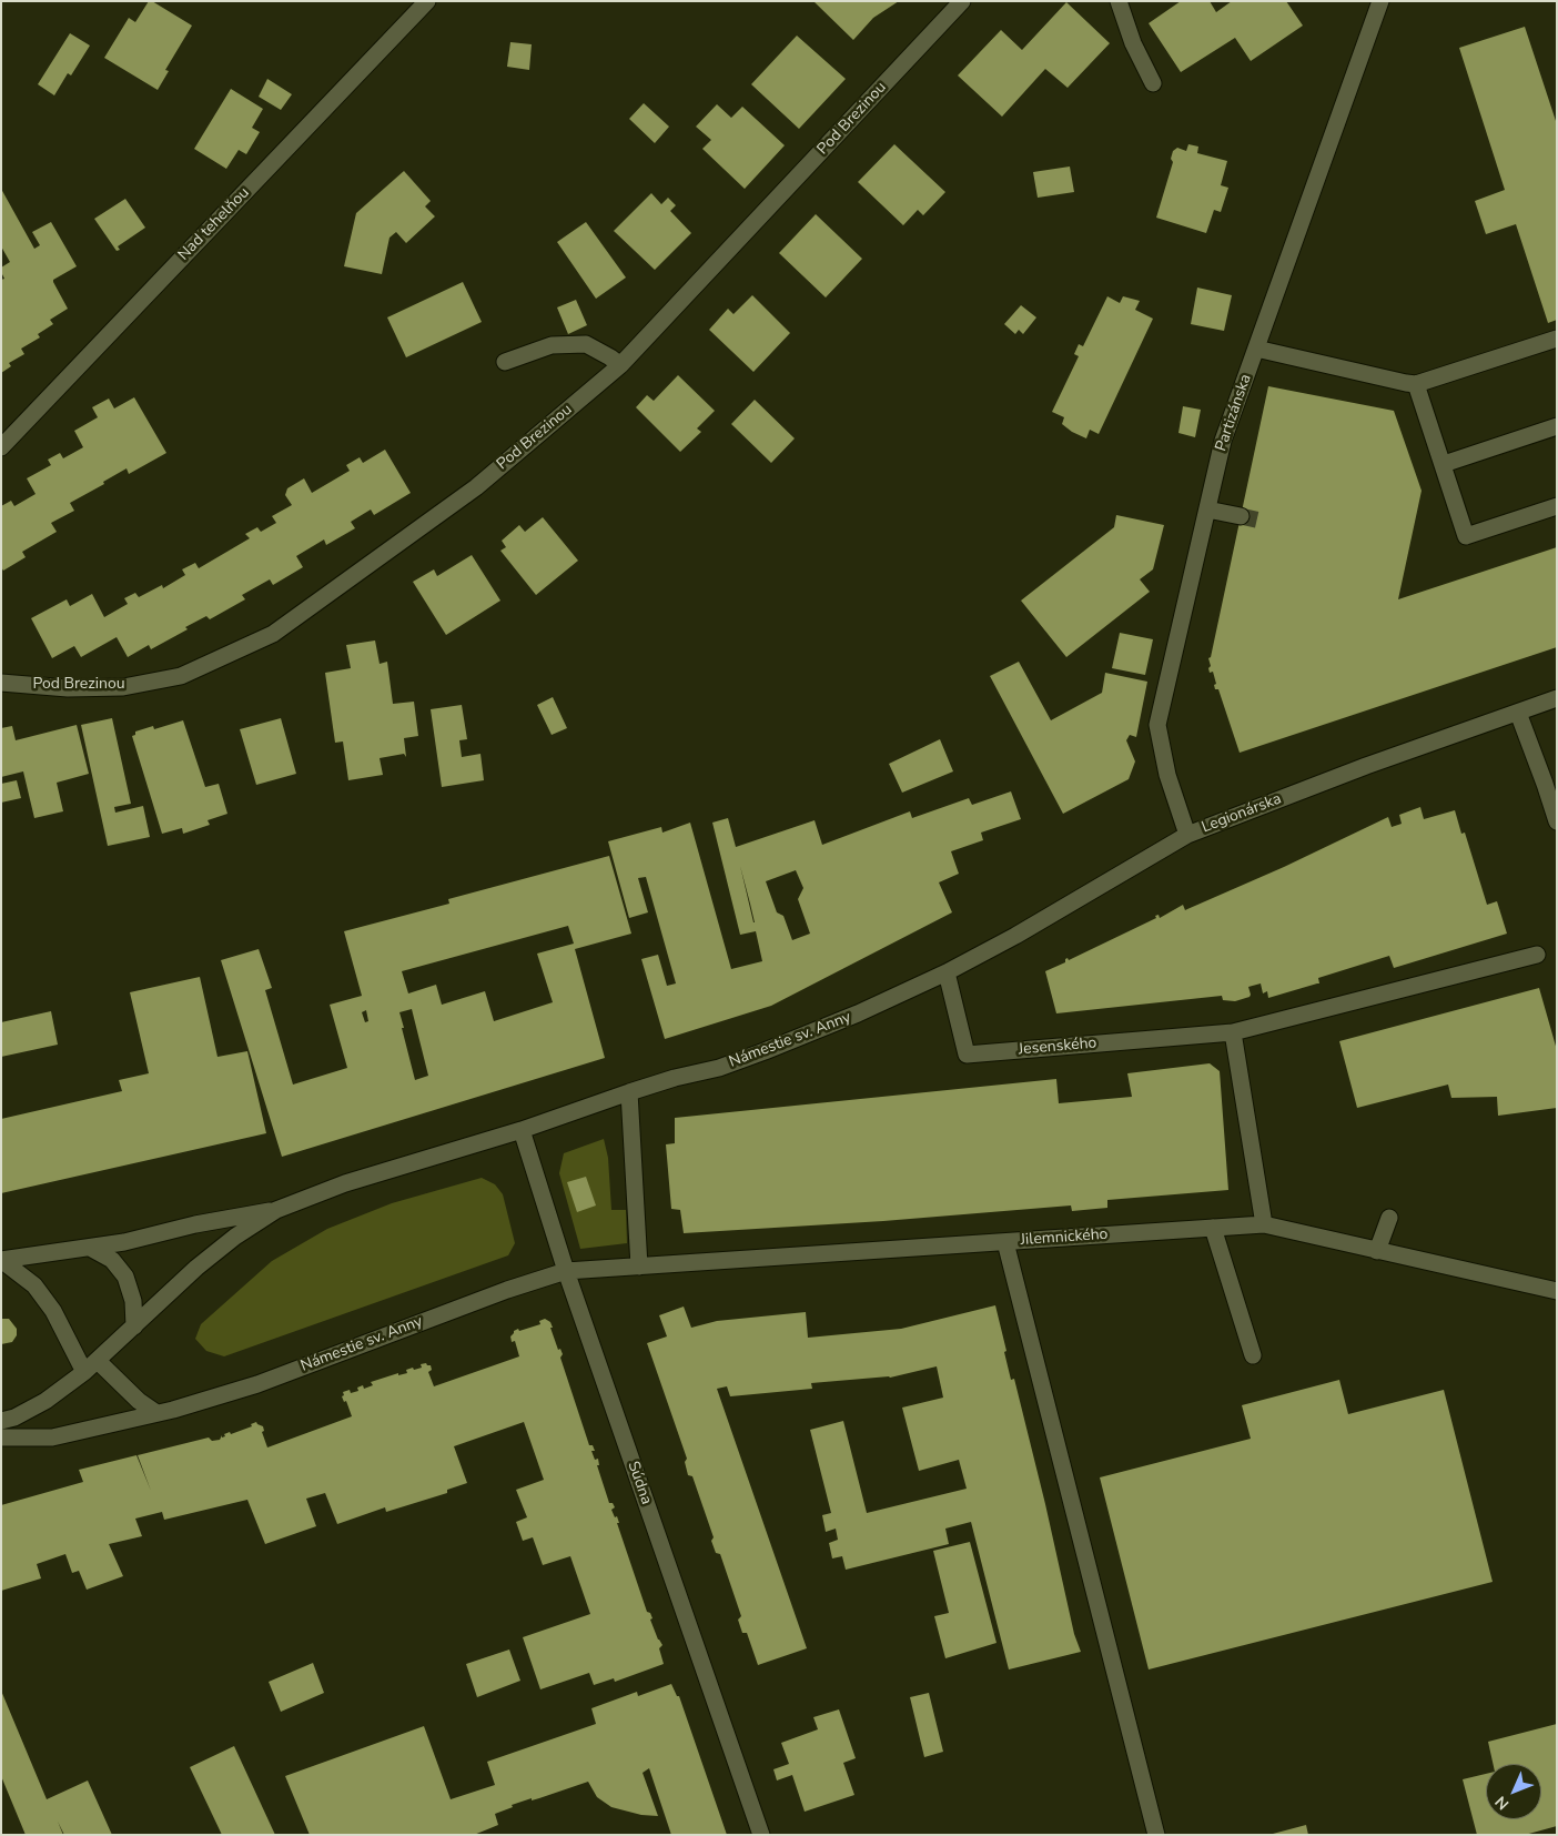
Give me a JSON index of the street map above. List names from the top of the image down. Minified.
{"streets":{"street":["Pod Brezinou","Nad tehelňou","Partizánska","Legionárska","Námestie sv. Anny","Jesenského","Jilemnického","Súdna"]},"crossings":[["Partizánska","Legionárska"],["Legionárska","Námestie sv. Anny"],["Legionárska","Jesenského"],["Námestie sv. Anny","Jesenského"],["Námestie sv. Anny","Jilemnického"],["Námestie sv. Anny","Súdna"],["Jilemnického","Súdna"]],"north":"bottom left"}
